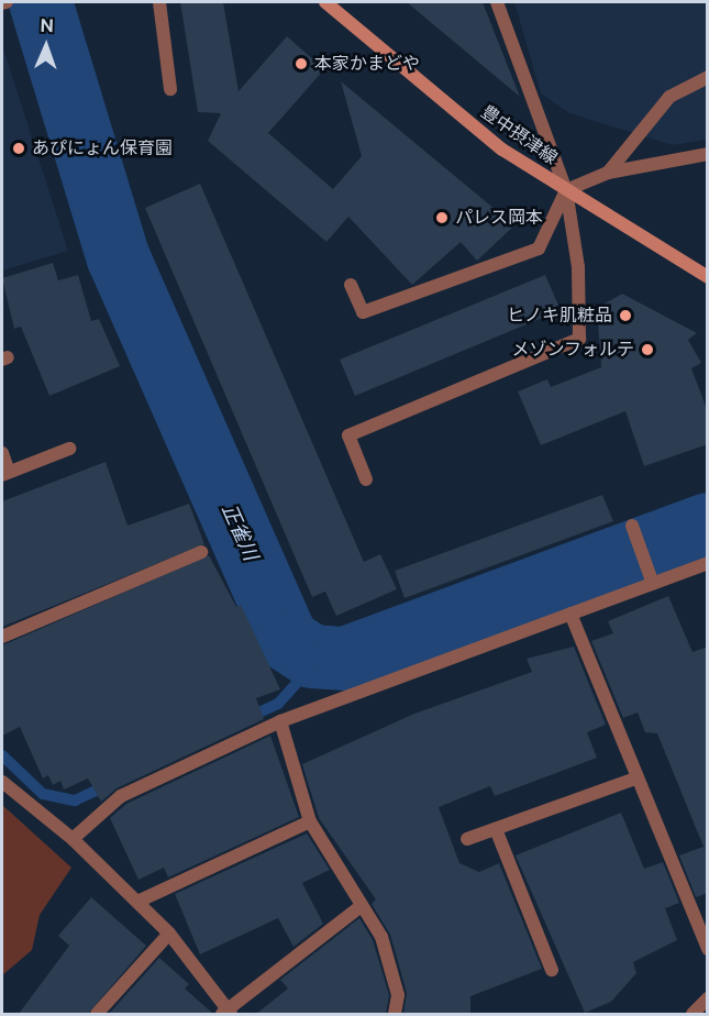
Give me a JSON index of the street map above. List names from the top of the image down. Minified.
{"streets":{"main road":["豊中摂津線"]},"water":["正雀川"],"places":["本家かまどや","あぴにょん保育園","パレス岡本","ヒノキ肌粧品","メゾンフォルテ"],"north":"top"}
